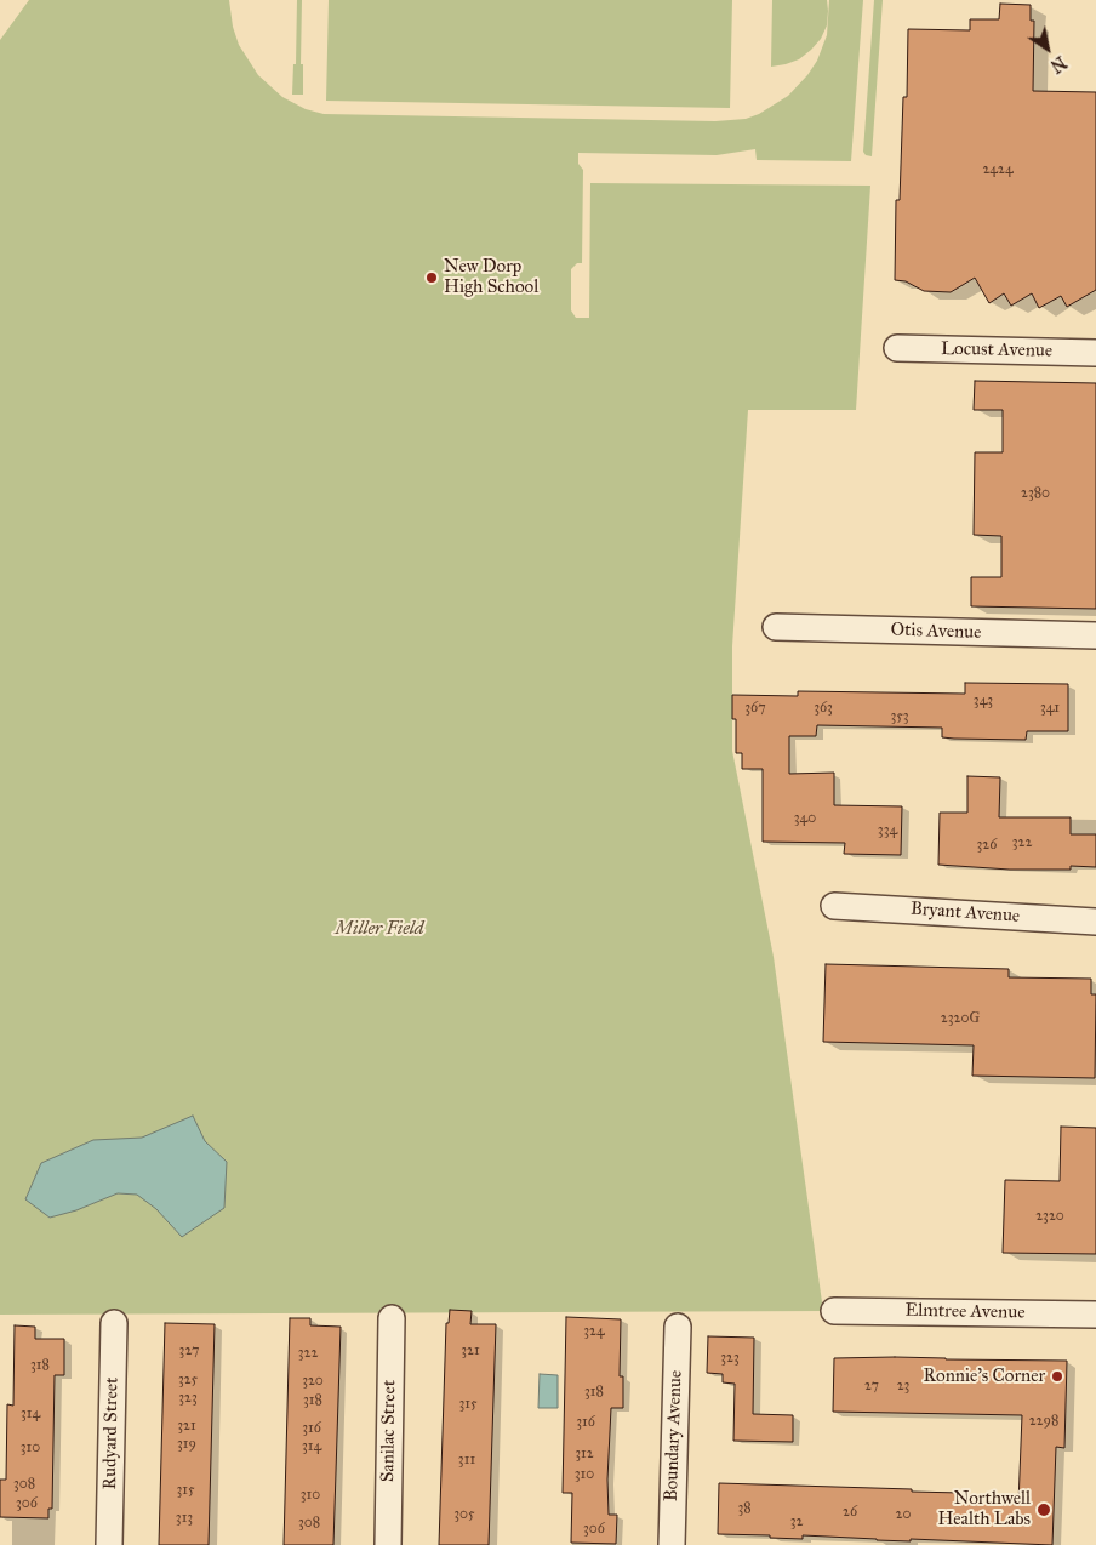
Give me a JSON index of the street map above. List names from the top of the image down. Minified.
{"streets":{"street":["Locust Avenue","Otis Avenue","Bryant Avenue","Elmtree Avenue","Sanilac Street","Rudyard Street","Boundary Avenue"]},"parks":["Miller Field"],"places":["New Dorp High School","Ronnie's Corner","Northwell Health Labs"],"house_numbers":["2424","2380","343","367","363","341","353","340","334","322","326","2320G","2320","324","327","321","322","323","318","325","320","27","23","318","323","318","315","314","2298","316","321","316","319","314","310","312","311","310","308","315","310","306","38","26","305","20","313","32","308","306"],"north":"bottom right"}
